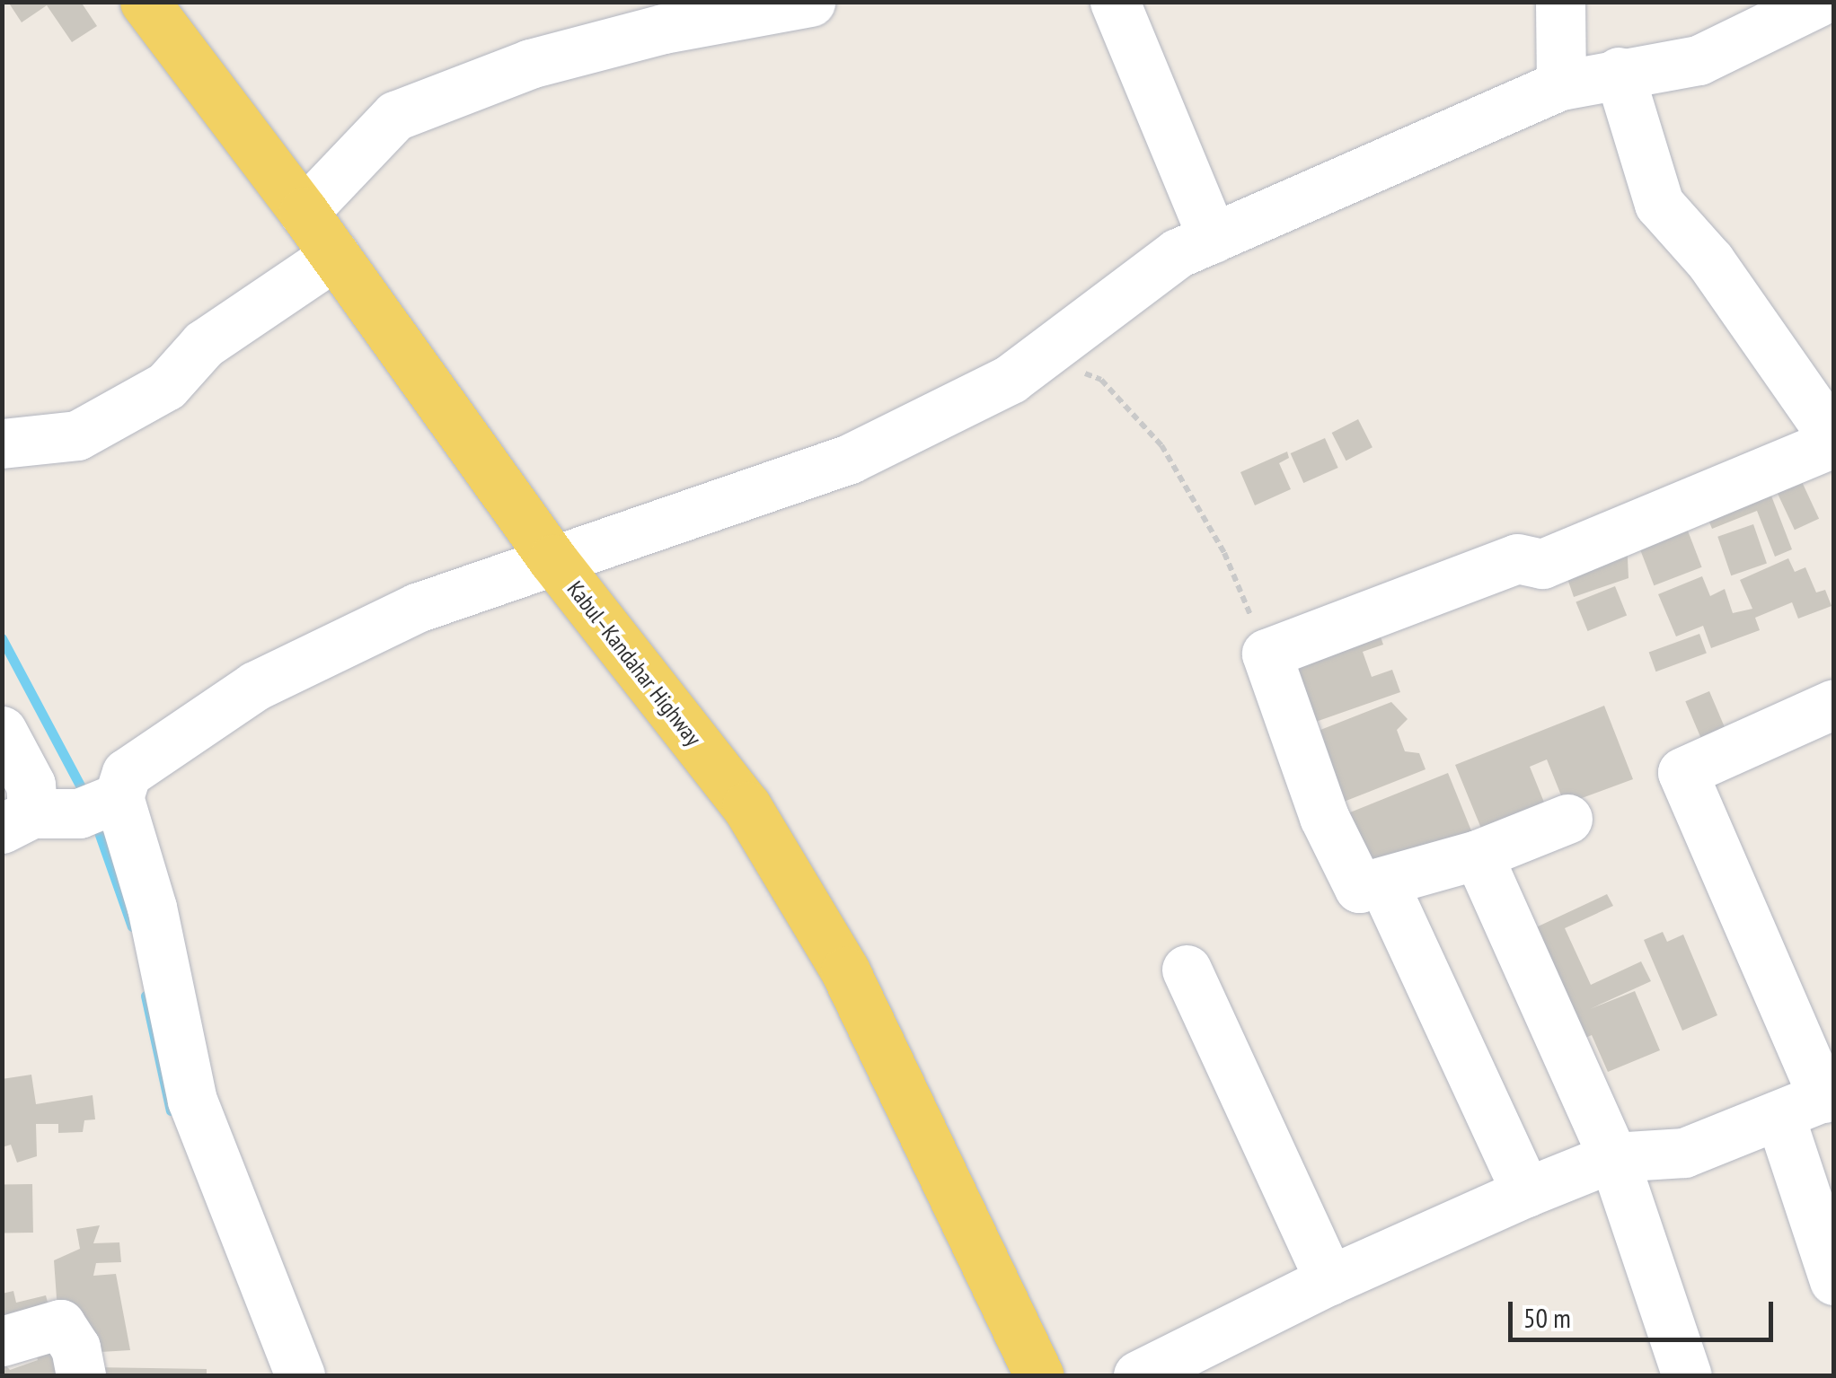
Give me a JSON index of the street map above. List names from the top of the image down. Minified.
{"streets":{"main road":["Kabul–Kandahar Highway"]},"scale_bar":"50 m"}
